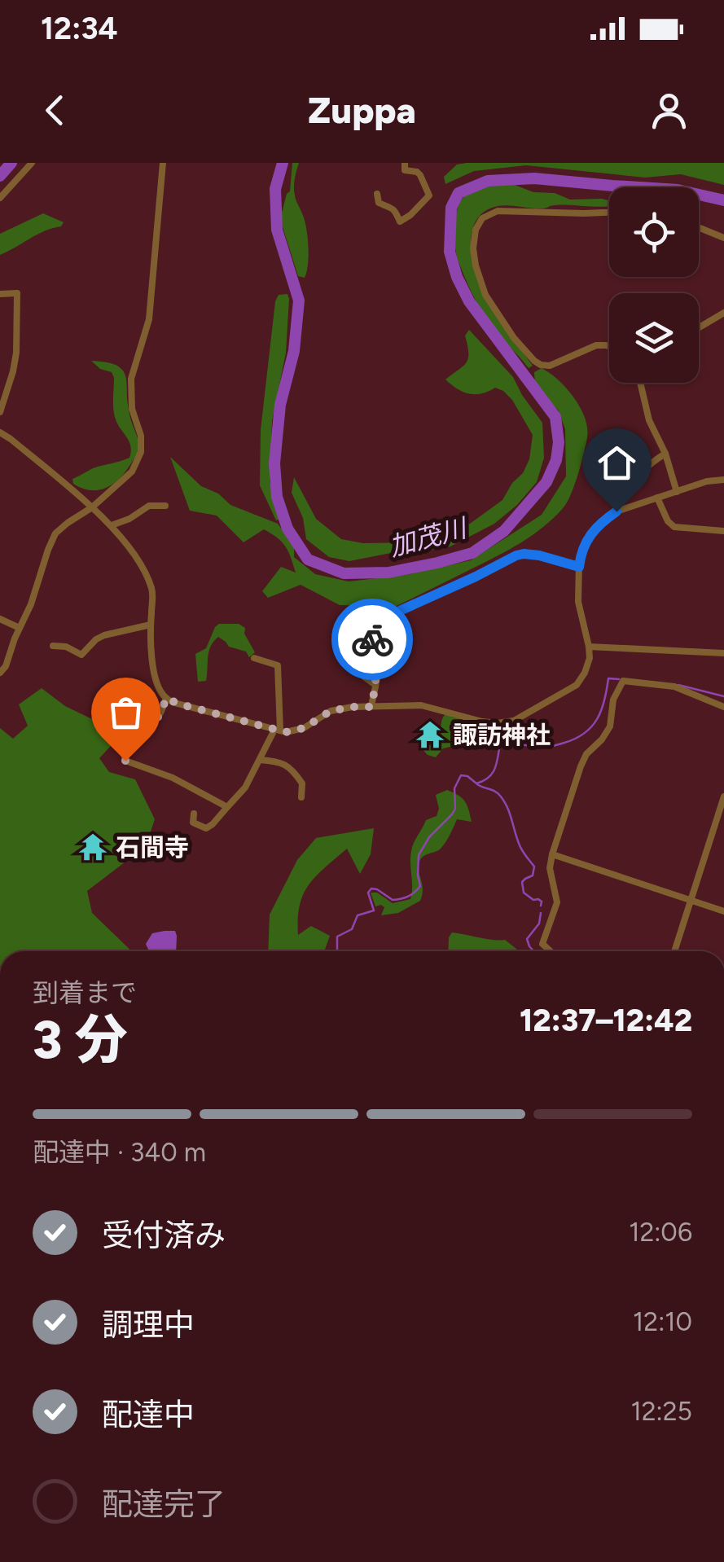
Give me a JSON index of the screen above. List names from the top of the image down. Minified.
{"water":["加茂川"],"places":{"temple":["諏訪神社","石間寺"]},"page":{"status":"12:34","header":"Zuppa","heading":["3 分","到着まで","12:37–12:42"],"bar":"配達中 · 340 m","list":[["受付済み","12:06"],["調理中","12:10"],["配達中","12:25"],"配達完了"]}}
